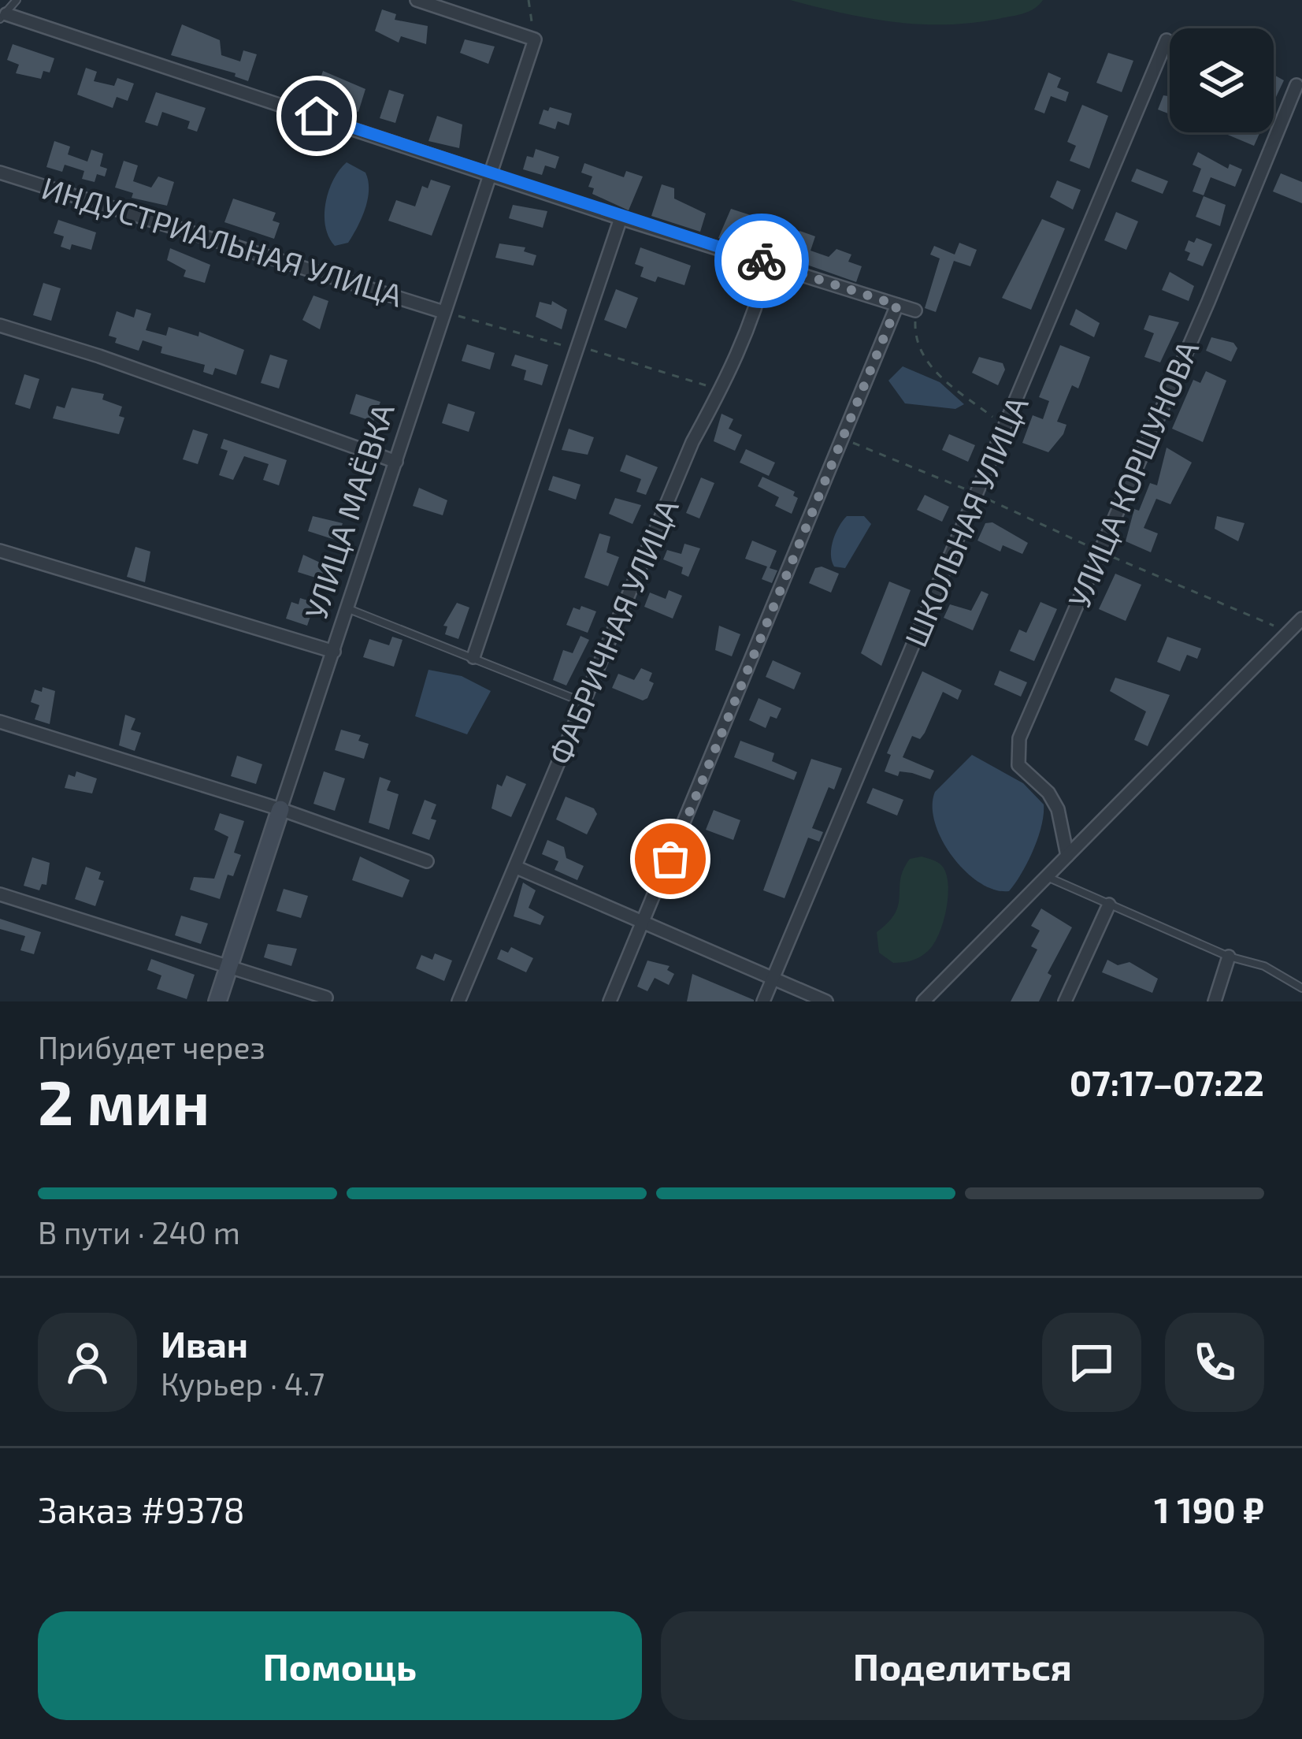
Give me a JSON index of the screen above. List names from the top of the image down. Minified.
{"streets":{"street":["ИНДУСТРИАЛЬНАЯ УЛИЦА","УЛИЦА КОРШУНОВА","УЛИЦА МАЁВКА","ШКОЛЬНАЯ УЛИЦА","ФАБРИЧНАЯ УЛИЦА"]},"crossings":[["ИНДУСТРИАЛЬНАЯ УЛИЦА","УЛИЦА МАЁВКА"]],"page":{"heading":["2 мин","Прибудет через","07:17–07:22"],"panel":["Иван","Курьер · 4.7","Заказ #9378","1 190 ₽"],"bar":"В пути · 240 m","buttons":["Помощь","Поделиться"]}}
